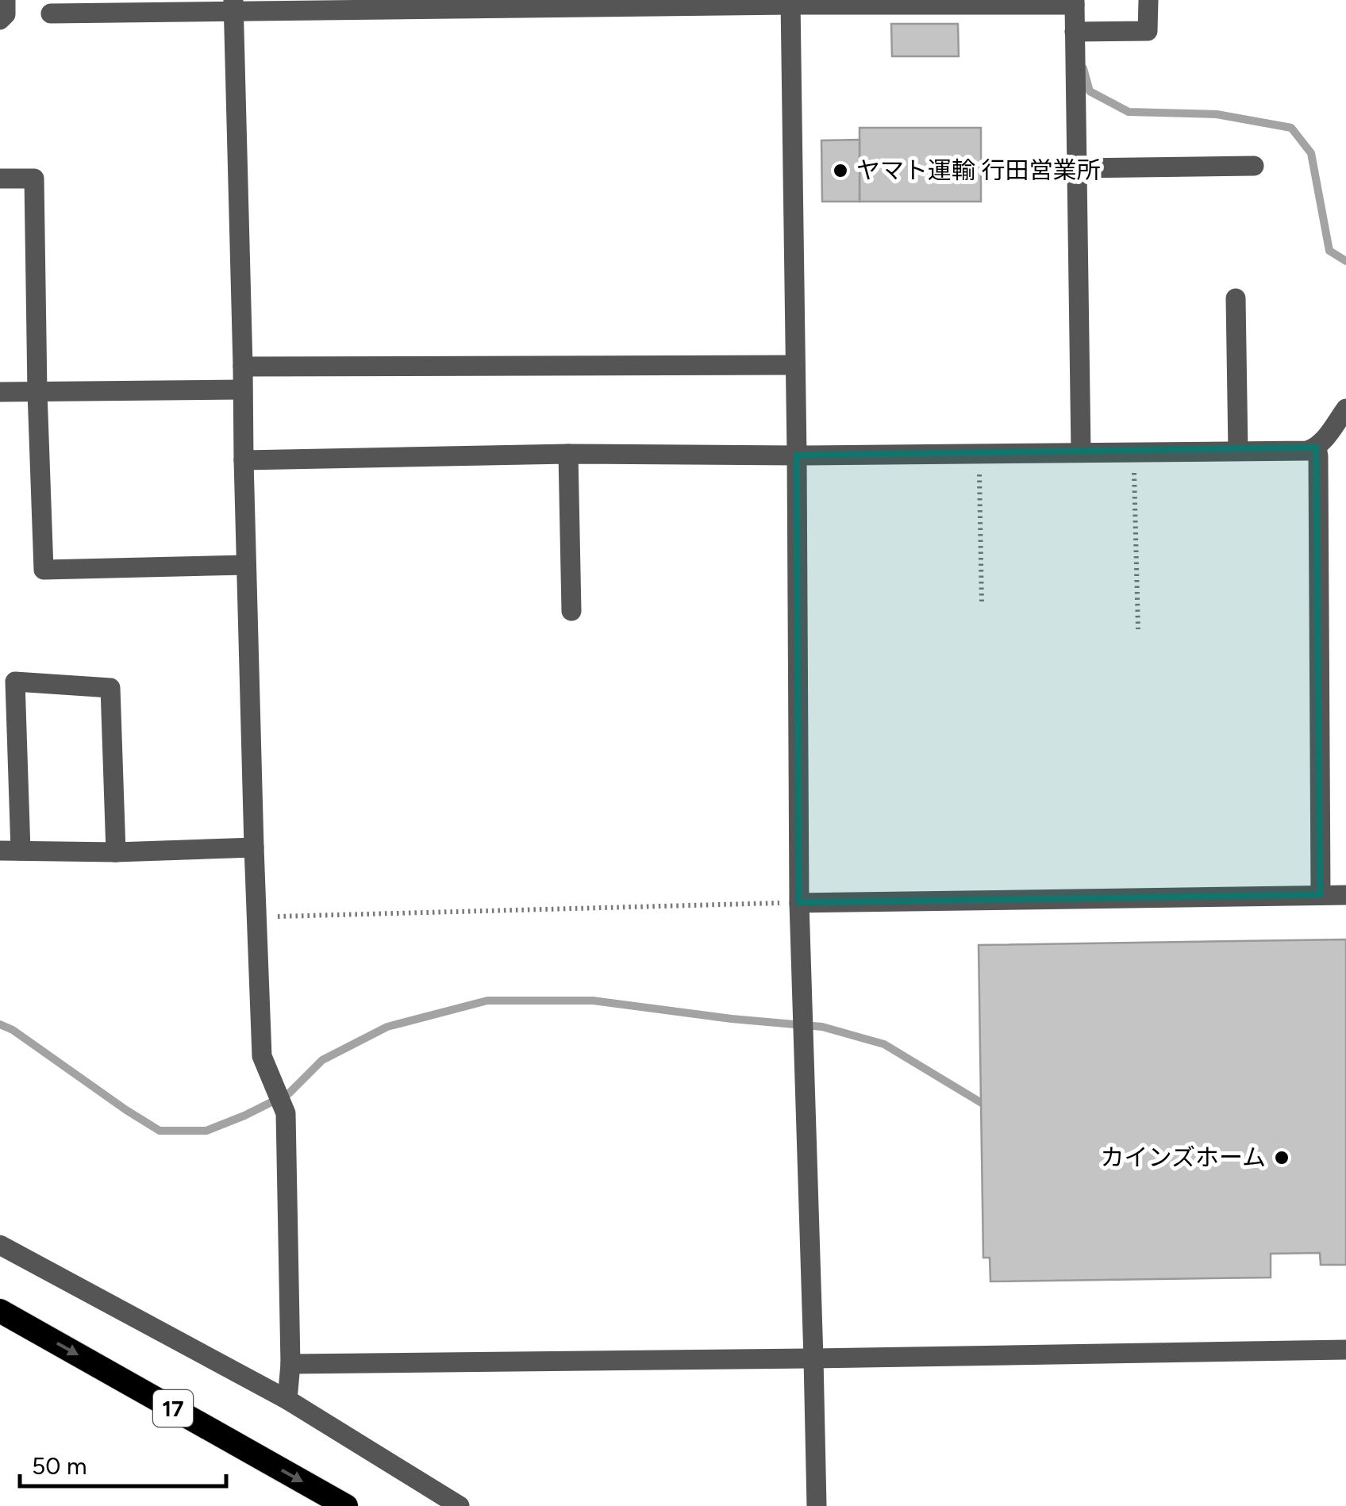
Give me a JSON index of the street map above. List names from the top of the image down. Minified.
{"streets":{"highway":["17"]},"places":["ヤマト運輸 行田営業所","カインズホーム"],"scale_bar":"50 m"}
